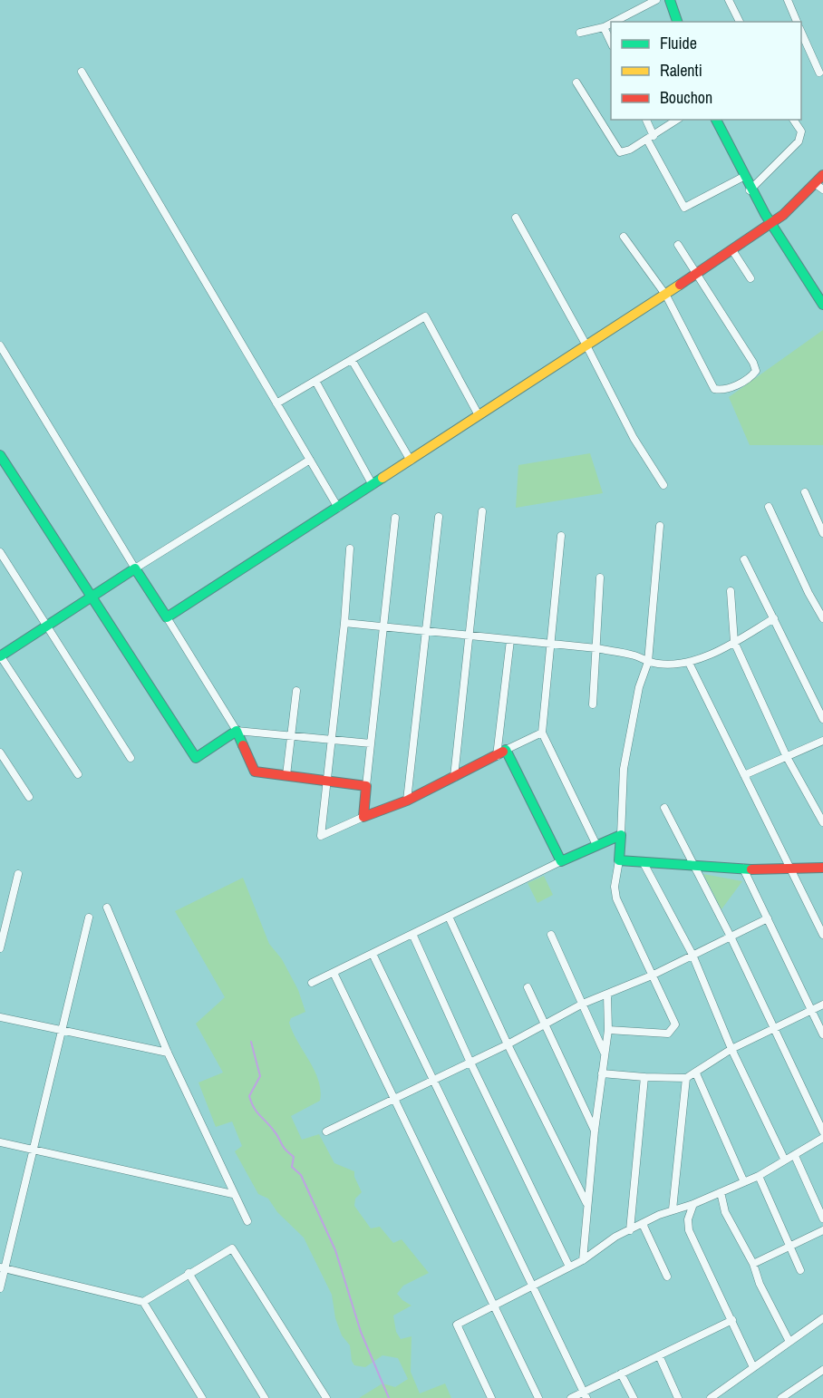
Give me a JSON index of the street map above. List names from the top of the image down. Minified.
{"legend":["Fluide","Ralenti","Bouchon"]}
